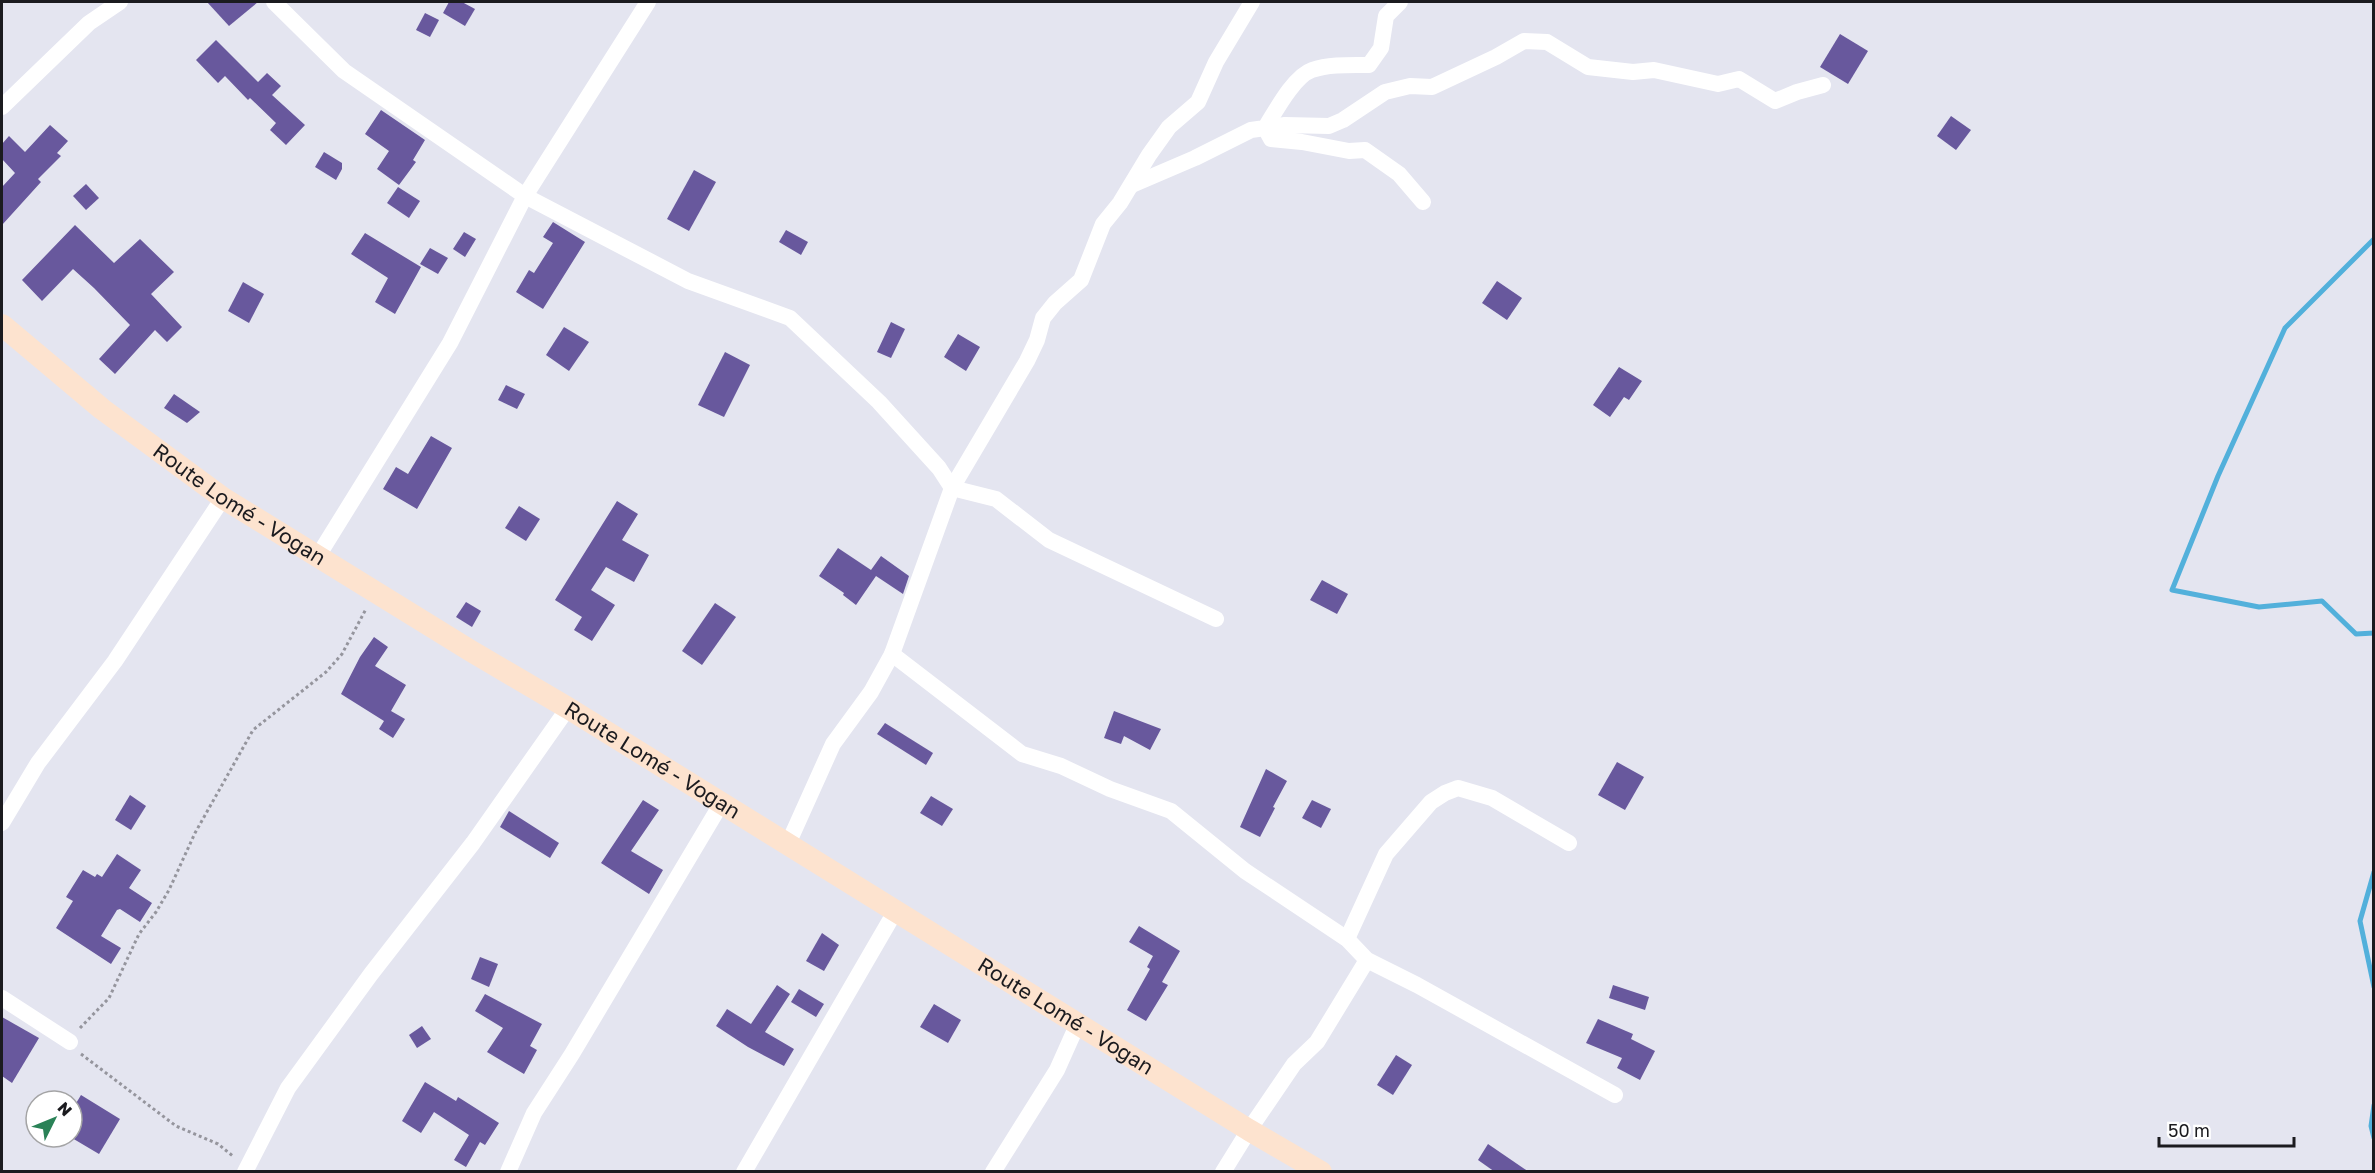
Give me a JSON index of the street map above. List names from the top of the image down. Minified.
{"streets":{"main road":["Route Lomé - Vogan"]},"scale_bar":"50 m","north":"top right"}
